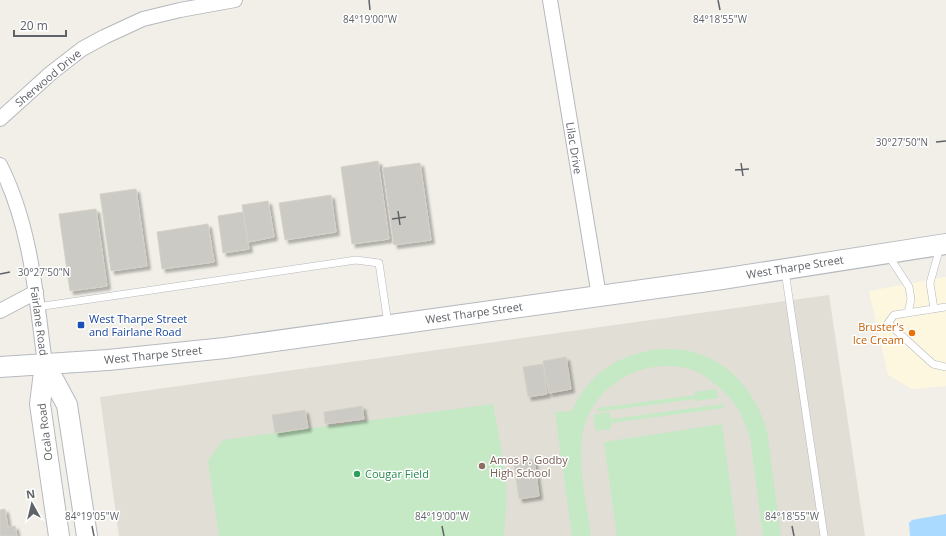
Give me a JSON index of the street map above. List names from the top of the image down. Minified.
{"streets":{"main road":["West Tharpe Street","Ocala Road"],"street":["Sherwood Drive","Lilac Drive","Fairlane Road"]},"crossings":[["Lilac Drive","West Tharpe Street"],["West Tharpe Street","Fairlane Road"],["West Tharpe Street","Ocala Road"],["Fairlane Road","Ocala Road"]],"places":{"transit":["West Tharpe Street and Fairlane Road"],"other":["Bruster's Ice Cream","Amos P. Godby High School","Cougar Field"]},"scale_bar":"20 m","north":"top","coordinates":["84°19'00\"W","84°18'55\"W","30°27'50\"N","84°19'05\"W"]}
